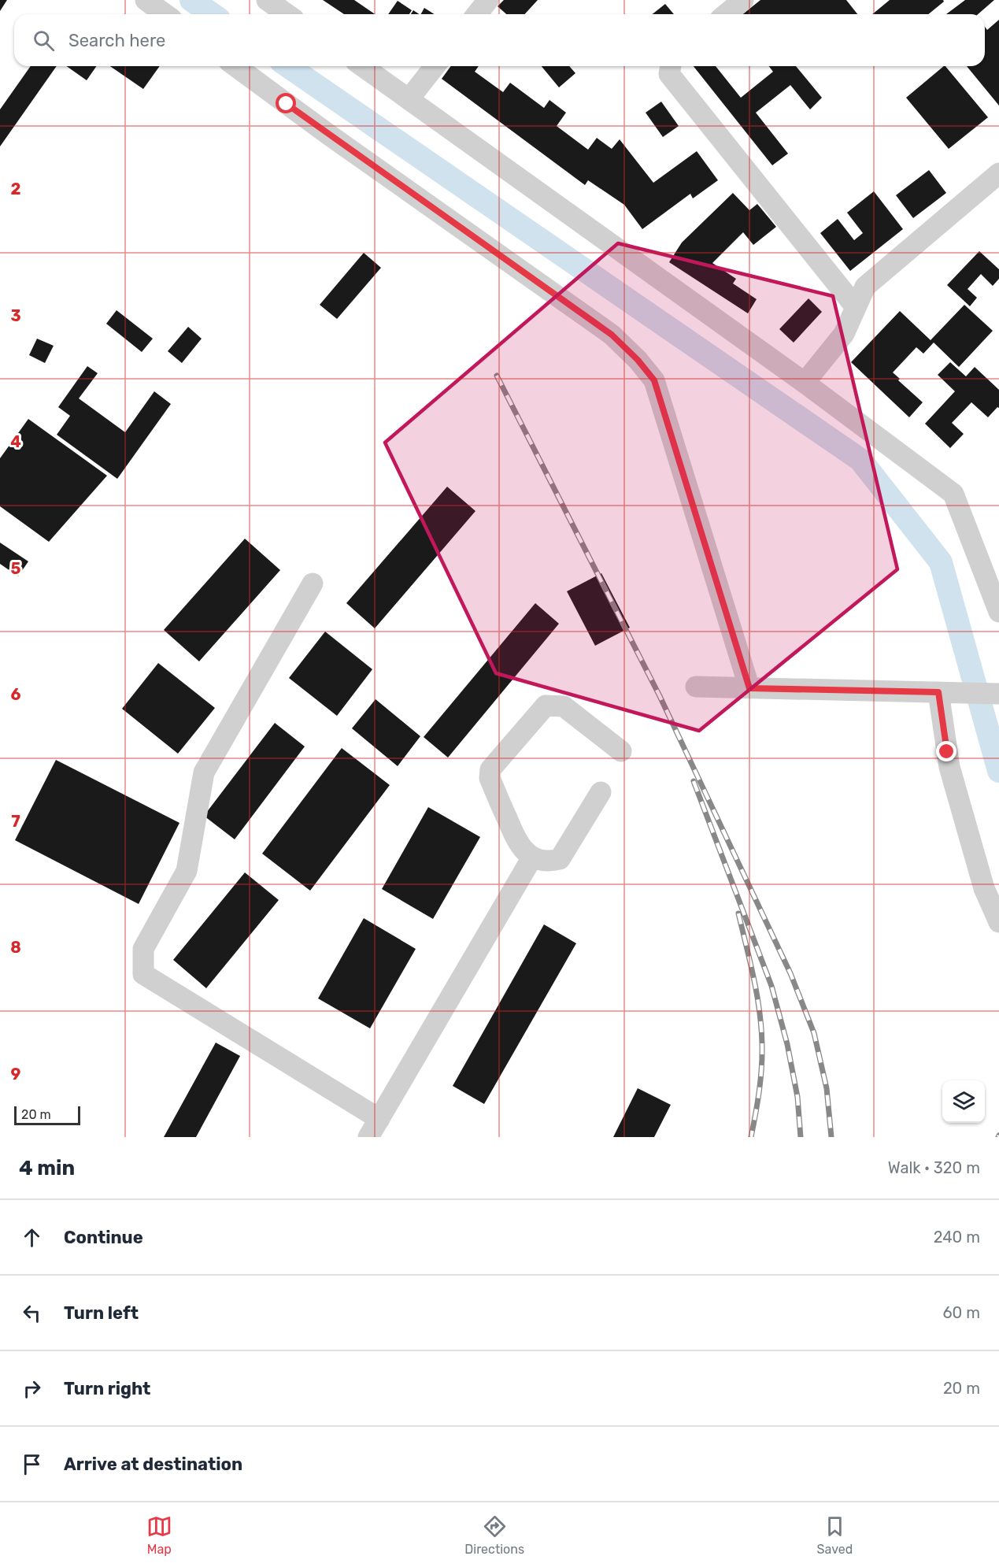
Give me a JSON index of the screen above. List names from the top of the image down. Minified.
{"scale_bar":"20 m","page":{"search":"Search here","scale":"20 m","heading":["4 min","Walk · 320 m"],"list":[["Continue","240 m"],["Turn left","60 m"],["Turn right","20 m"],"Arrive at destination"],"nav":["Map","Directions","Saved"]},"grid":{"rows":["2","3","4","5","6","7","8","9"]}}
